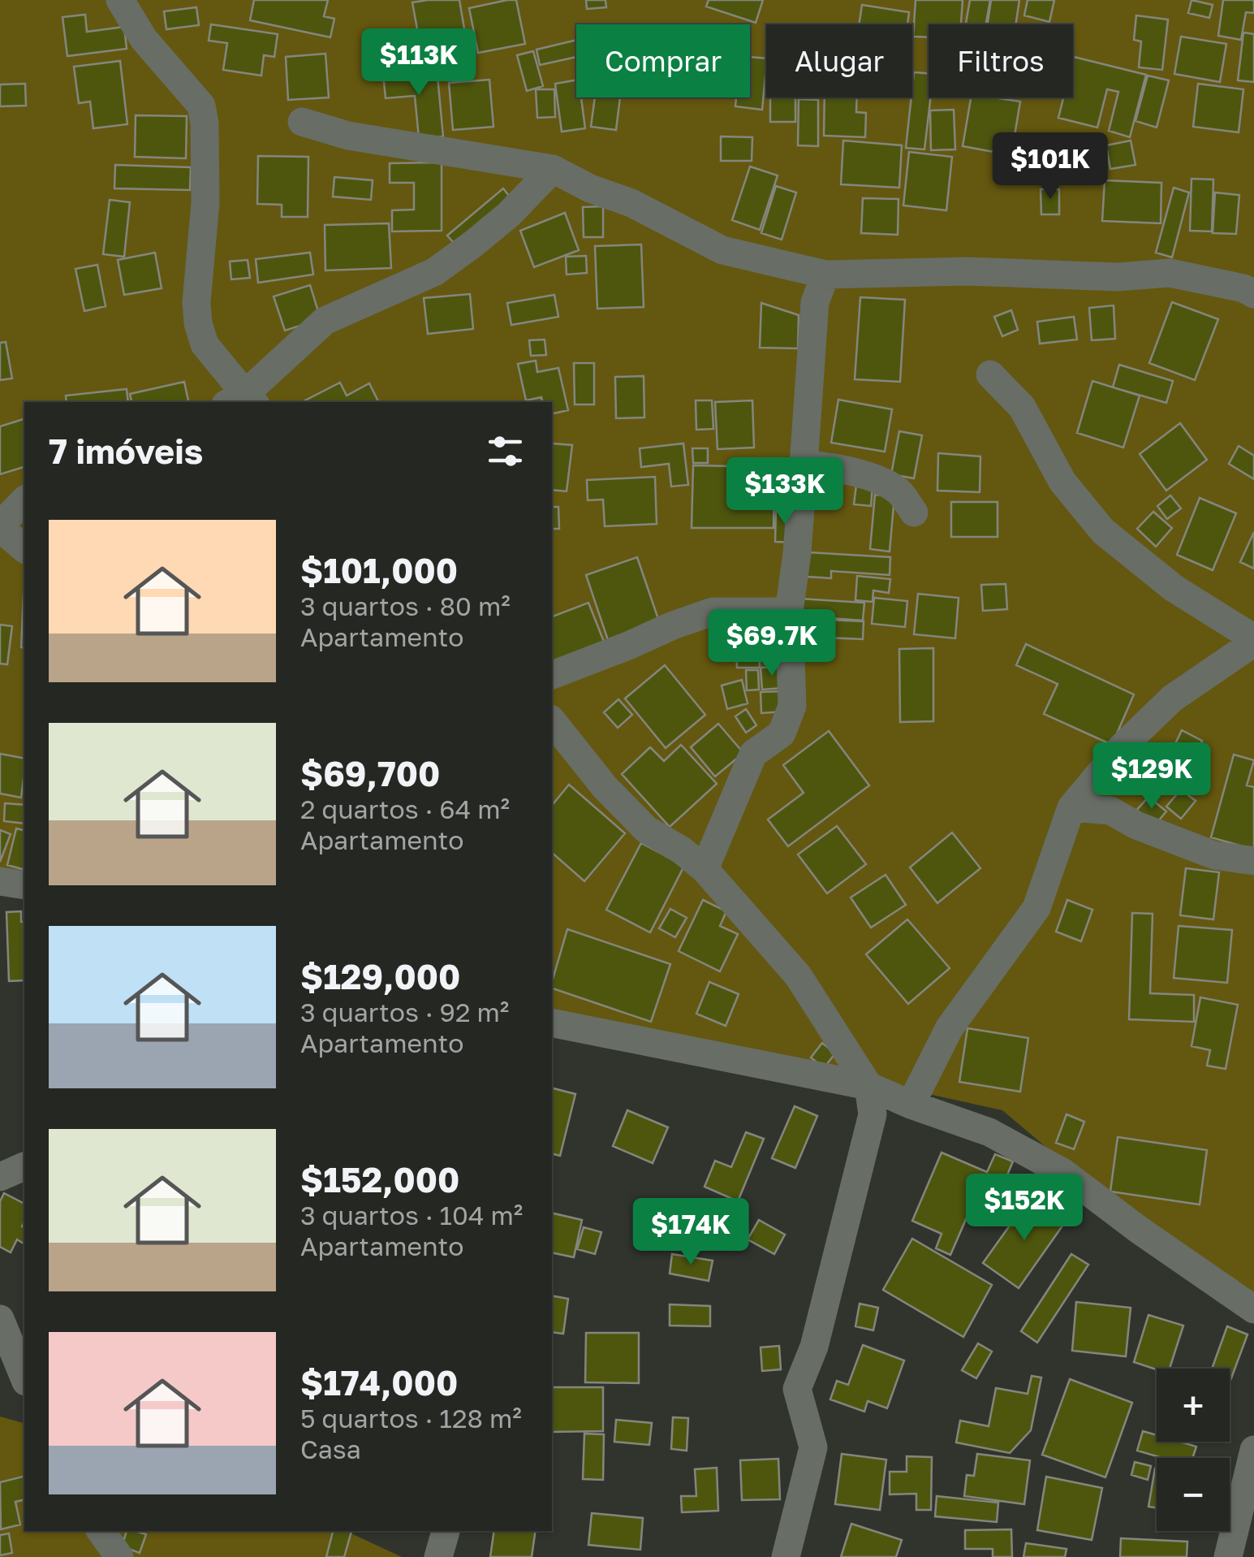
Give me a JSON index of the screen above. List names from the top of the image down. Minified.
{"page":{"chip":["Comprar","Alugar","Filtros"],"price":["$113K","$101K","$133K","$69.7K","$129K","$152K","$174K"],"heading":"7 imóveis","list":[{"name":"$101,000","note":"3 quartos · 80 m² · Apartamento"},{"name":"$69,700","note":"2 quartos · 64 m² · Apartamento"},{"name":"$129,000","note":"3 quartos · 92 m² · Apartamento"},{"name":"$152,000","note":"3 quartos · 104 m² · Apartamento"},{"name":"$174,000","note":"5 quartos · 128 m² · Casa"}],"map_buttons":["+","−"]}}
